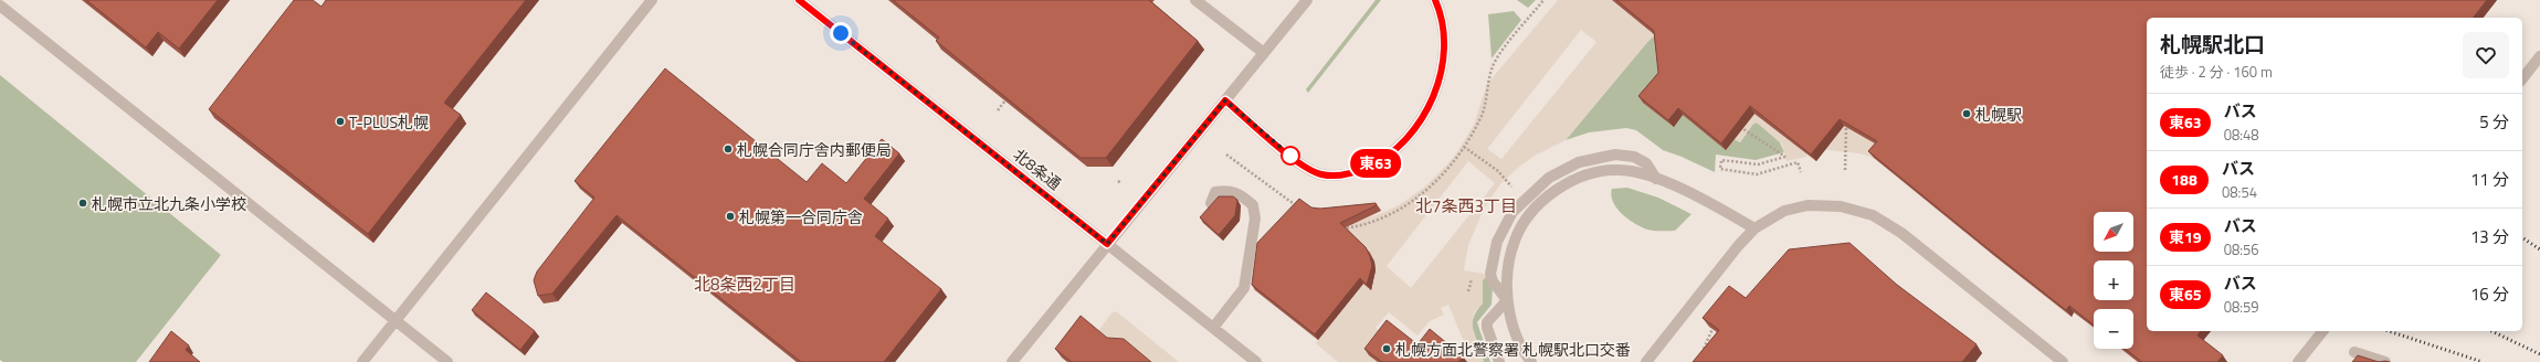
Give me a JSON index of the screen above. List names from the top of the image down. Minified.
{"streets":{"street":["北8条通"]},"districts":["北7条西3丁目","北8条西2丁目"],"places":["札幌駅","T-PLUS札幌","札幌合同庁舎内郵便局","札幌市立北九条小学校","札幌第一合同庁舎","札幌方面北警察署 札幌駅北口交番"],"lines":["bus line 東63"],"north":"bottom left","page":{"on_map":"東63","heading":["札幌駅北口","徒歩 · 2 分 · 160 m"],"list":[{"mark":"東63","name":"バス","note":"08:48","value":"5 分"},{"mark":"188","name":"バス","note":"08:54","value":"11 分"},{"mark":"東19","name":"バス","note":"08:56","value":"13 分"},{"mark":"東65","name":"バス","note":"08:59","value":"16 分"}],"map_buttons":["+","−"]}}
